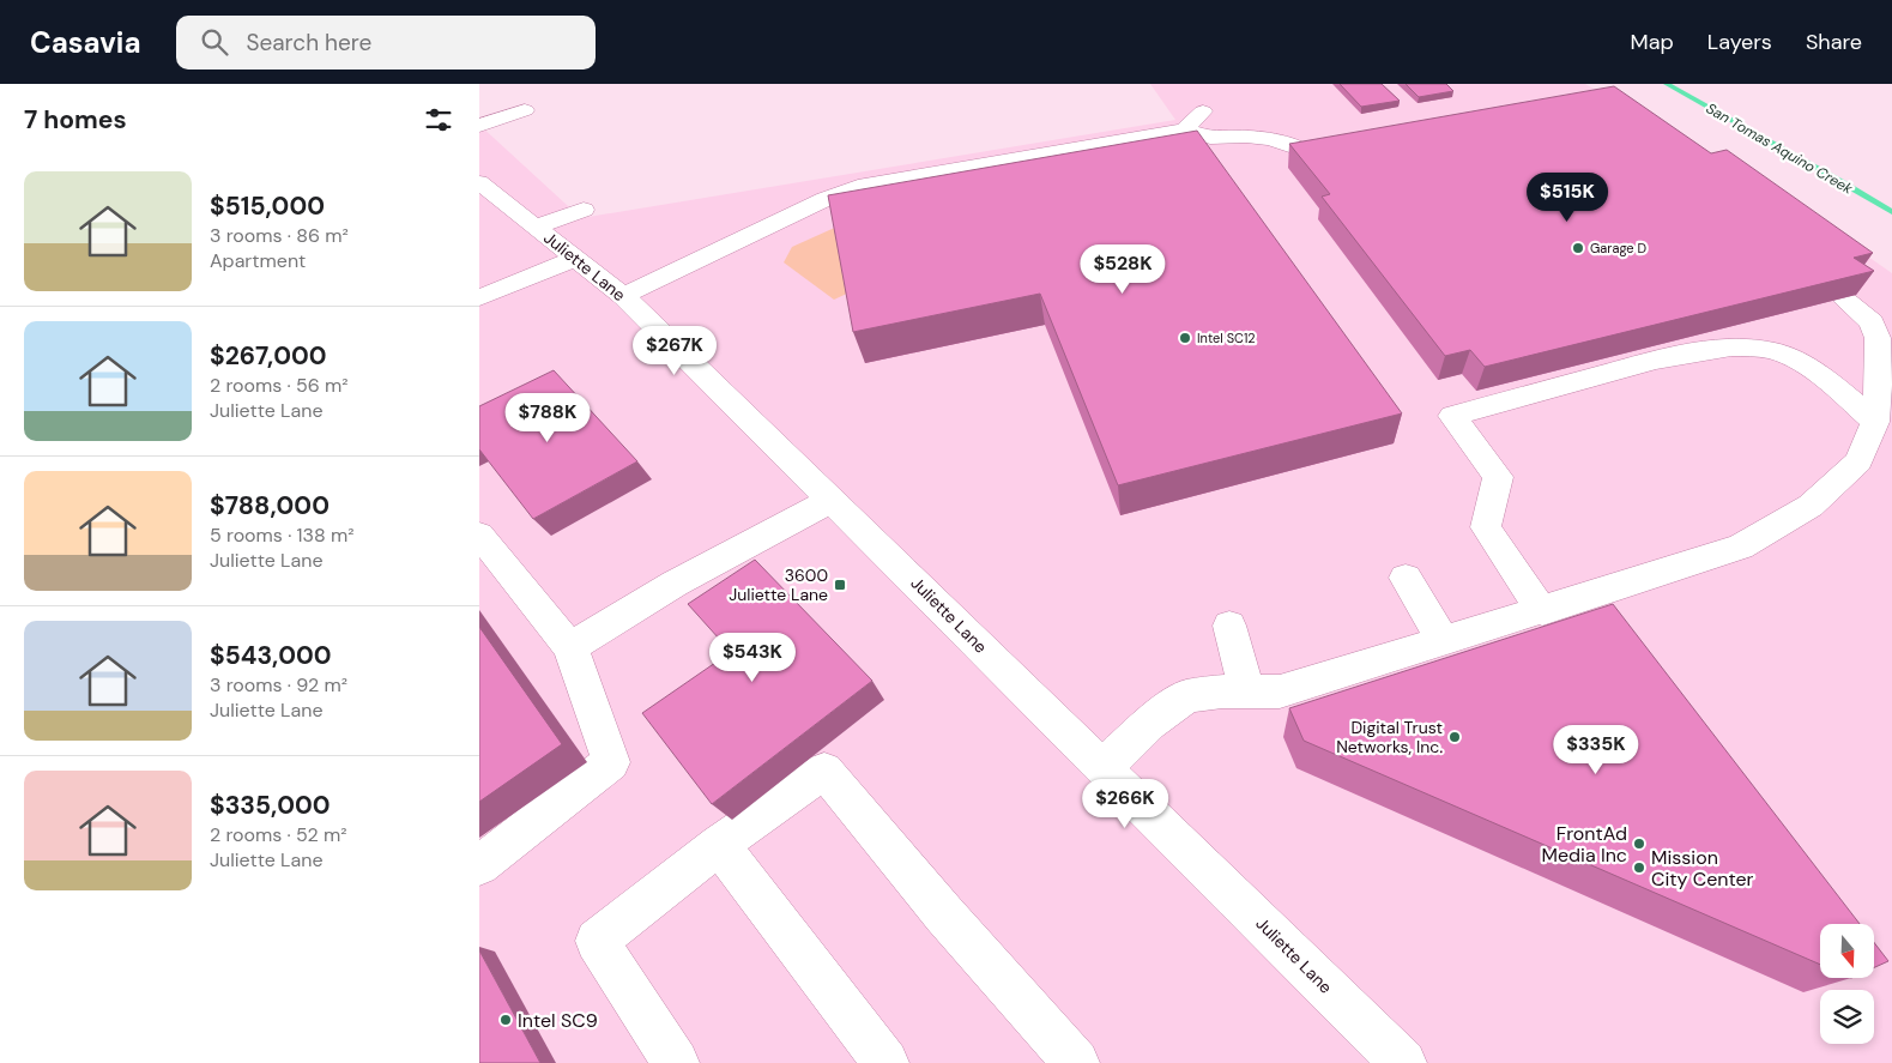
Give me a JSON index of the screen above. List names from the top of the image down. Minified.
{"streets":{"street":["Juliette Lane"]},"water":["San Tomas Aquino Creek"],"places":{"other":["Garage D","Intel SC12","Digital Trust Networks, Inc.","FrontAd Media Inc","Mission City Center","Intel SC9"],"transit":["3600 Juliette Lane"]},"north":"bottom","page":{"header":"Casavia","search":"Search here","nav":["Map","Layers","Share"],"heading":"7 homes","list":[{"name":"$515,000","note":"3 rooms · 86 m² · Apartment"},{"name":"$267,000","note":"2 rooms · 56 m² · Juliette Lane"},{"name":"$788,000","note":"5 rooms · 138 m² · Juliette Lane"},{"name":"$543,000","note":"3 rooms · 92 m² · Juliette Lane"},{"name":"$335,000","note":"2 rooms · 52 m² · Juliette Lane"}],"price":["$515K","$528K","$267K","$788K","$543K","$335K","$266K"]}}
